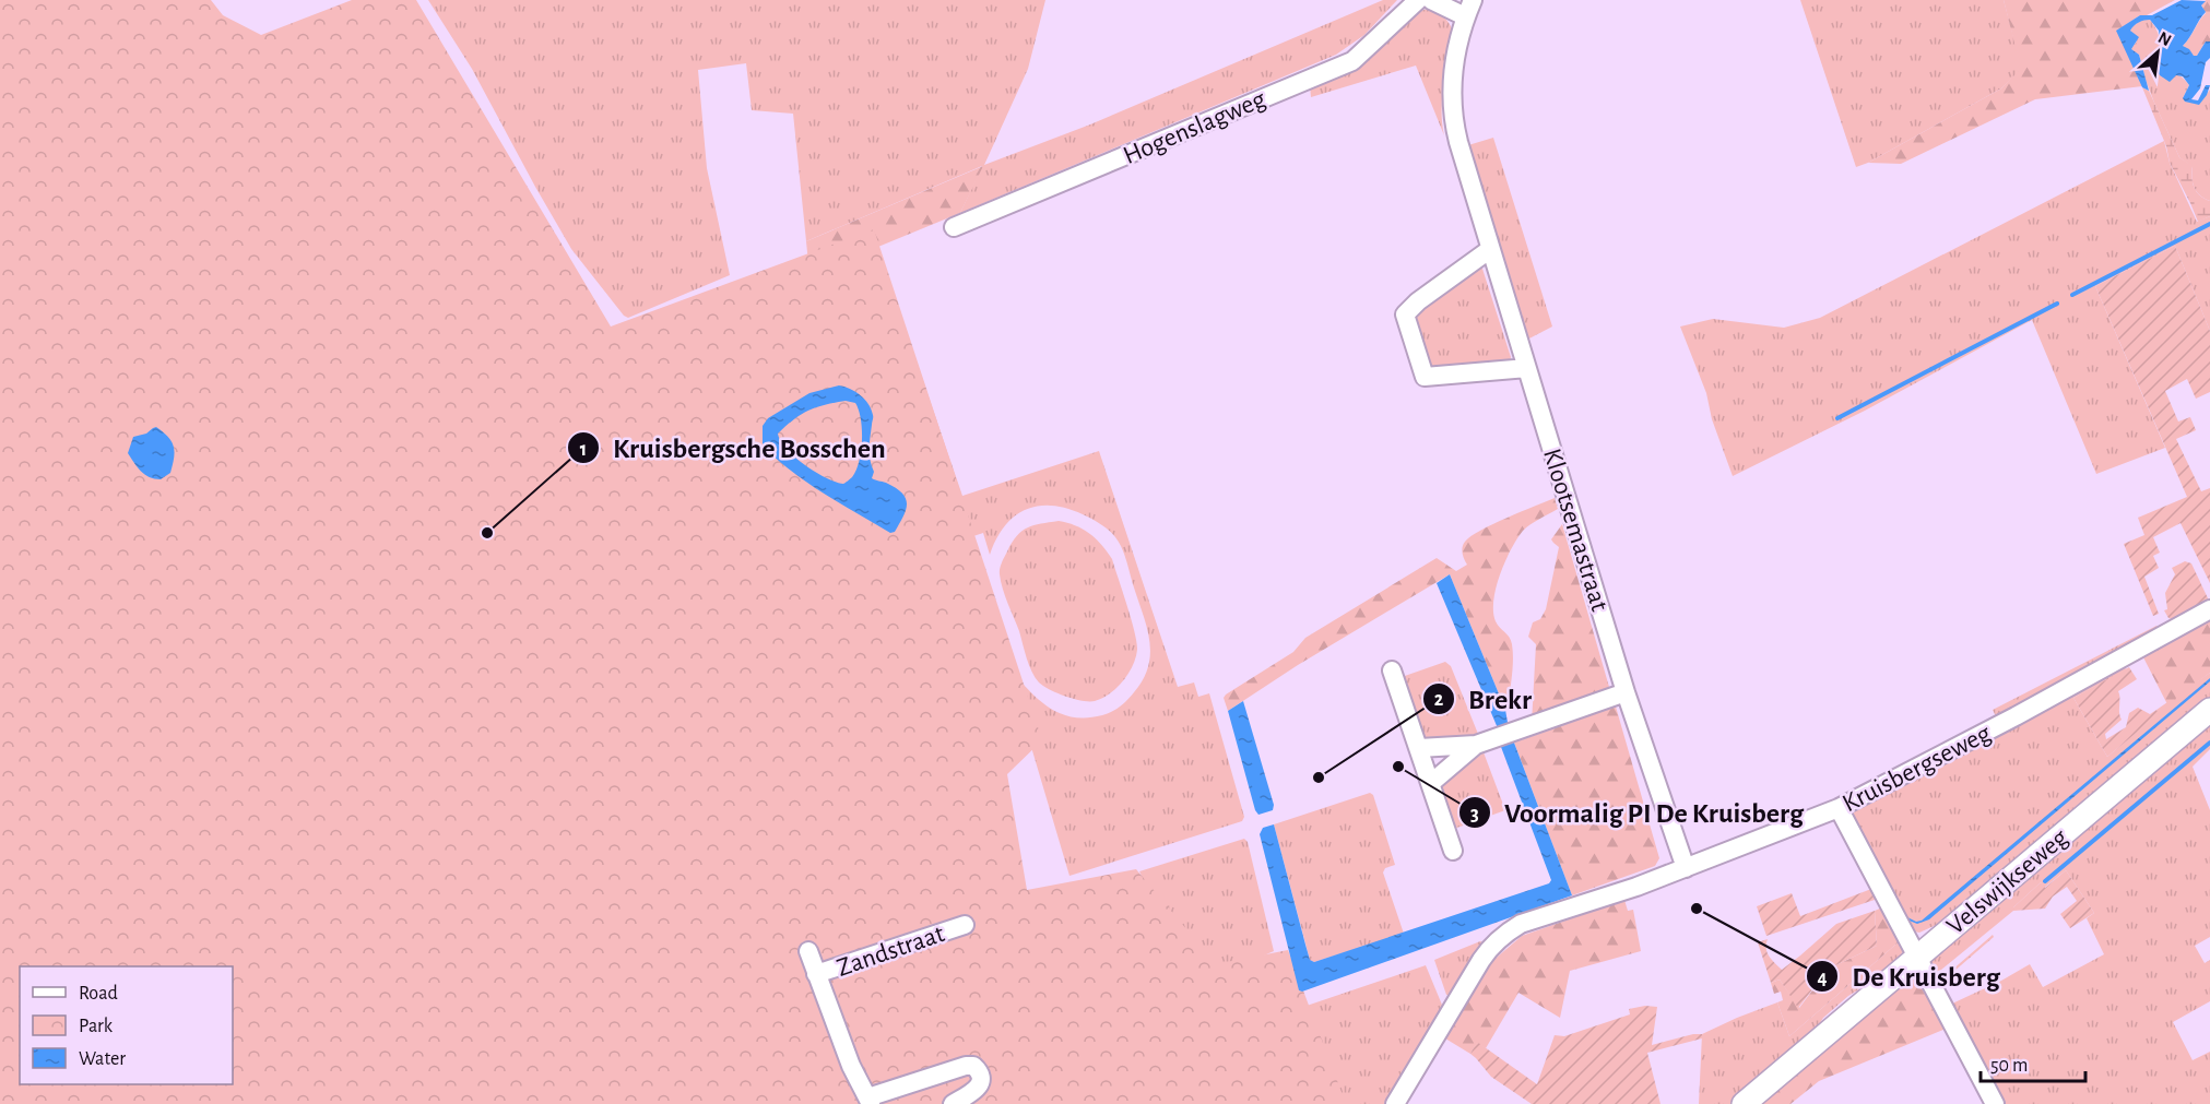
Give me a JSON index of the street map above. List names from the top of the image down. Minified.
{"streets":{"main road":["Velswijkseweg"],"street":["Hogenslagweg","Klootsemastraat","Kruisbergseweg","Zandstraat"]},"crossings":[["Klootsemastraat","Kruisbergseweg"]],"places":["Kruisbergsche Bosschen","Voormalig PI De Kruisberg","Brekr","De Kruisberg"],"legend":["Road","Park","Water"],"scale_bar":"50 m","north":"top right"}
